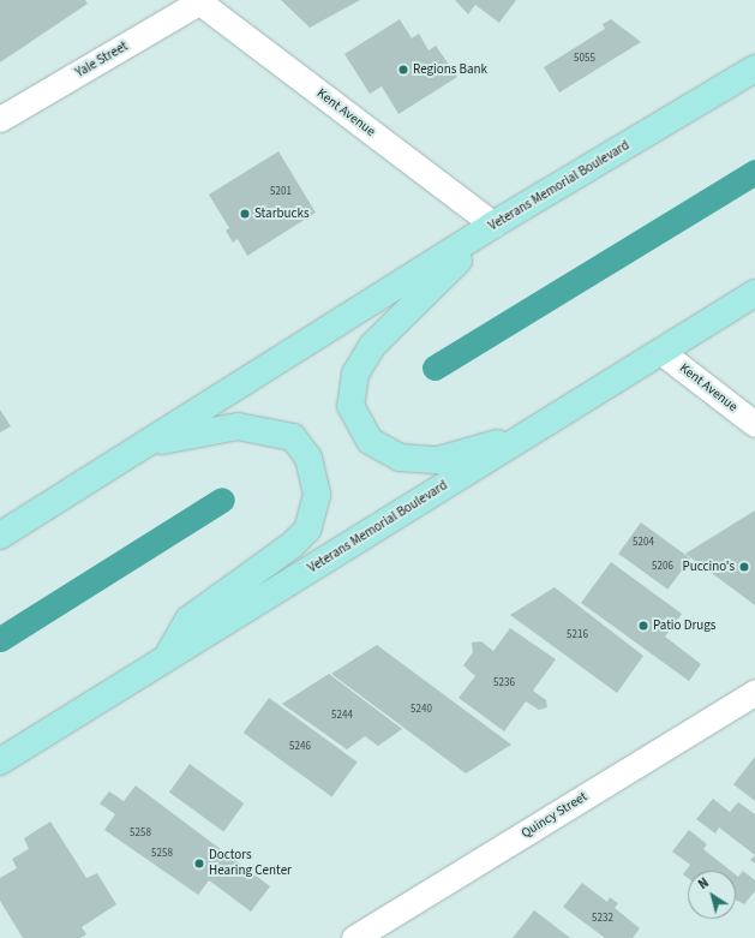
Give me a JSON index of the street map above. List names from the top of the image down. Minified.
{"streets":{"main road":["Veterans Memorial Boulevard"],"street":["Yale Street","Kent Avenue","Quincy Street"]},"crossings":[["Yale Street","Kent Avenue"],["Kent Avenue","Veterans Memorial Boulevard"]],"places":["Regions Bank","Starbucks","Puccino's","Patio Drugs","Doctors Hearing Center"],"house_numbers":["5055","5201","5204","5206","5216","5236","5240","5244","5246","5258","5258","5232"],"north":"top left"}
